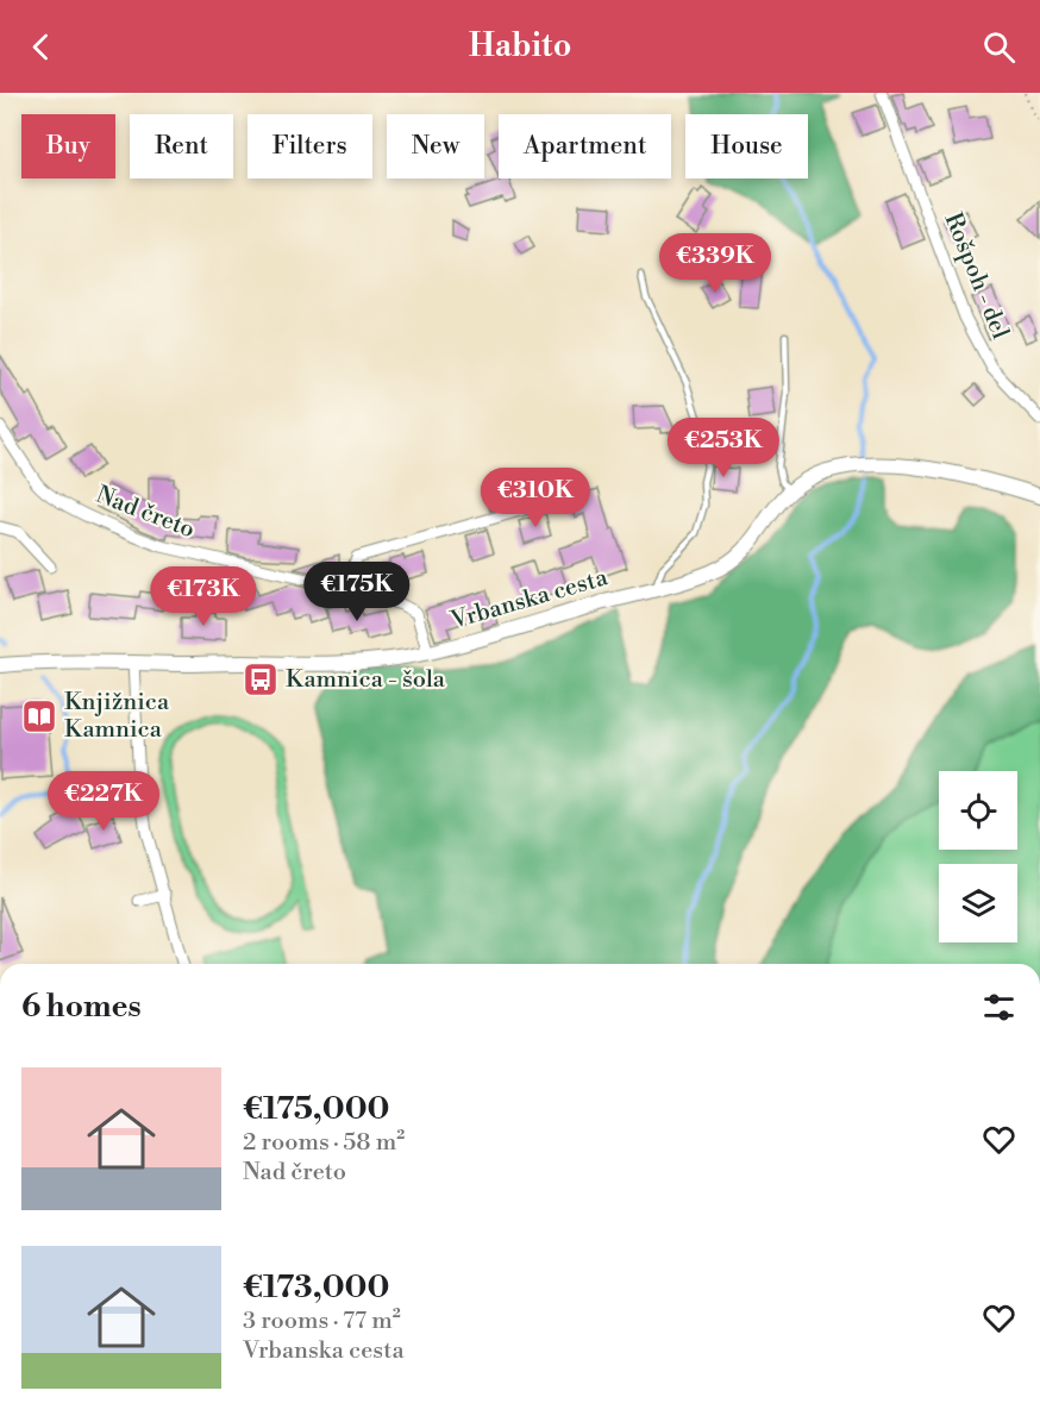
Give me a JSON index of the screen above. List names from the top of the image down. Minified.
{"streets":{"street":["Rošpoh - del","Nad čreto","Vrbanska cesta"]},"crossings":[["Nad čreto","Vrbanska cesta"]],"places":{"bus stop":["Kamnica - šola"],"library":["Knjižnica Kamnica"]},"page":{"header":"Habito","chip":["Buy","Rent","Filters","New","Apartment","House"],"price":["€339K","€253K","€310K","€175K","€173K","€227K"],"heading":"6 homes","list":[{"name":"€175,000","note":"2 rooms · 58 m² · Nad čreto"},{"name":"€173,000","note":"3 rooms · 77 m² · Vrbanska cesta"}]}}
